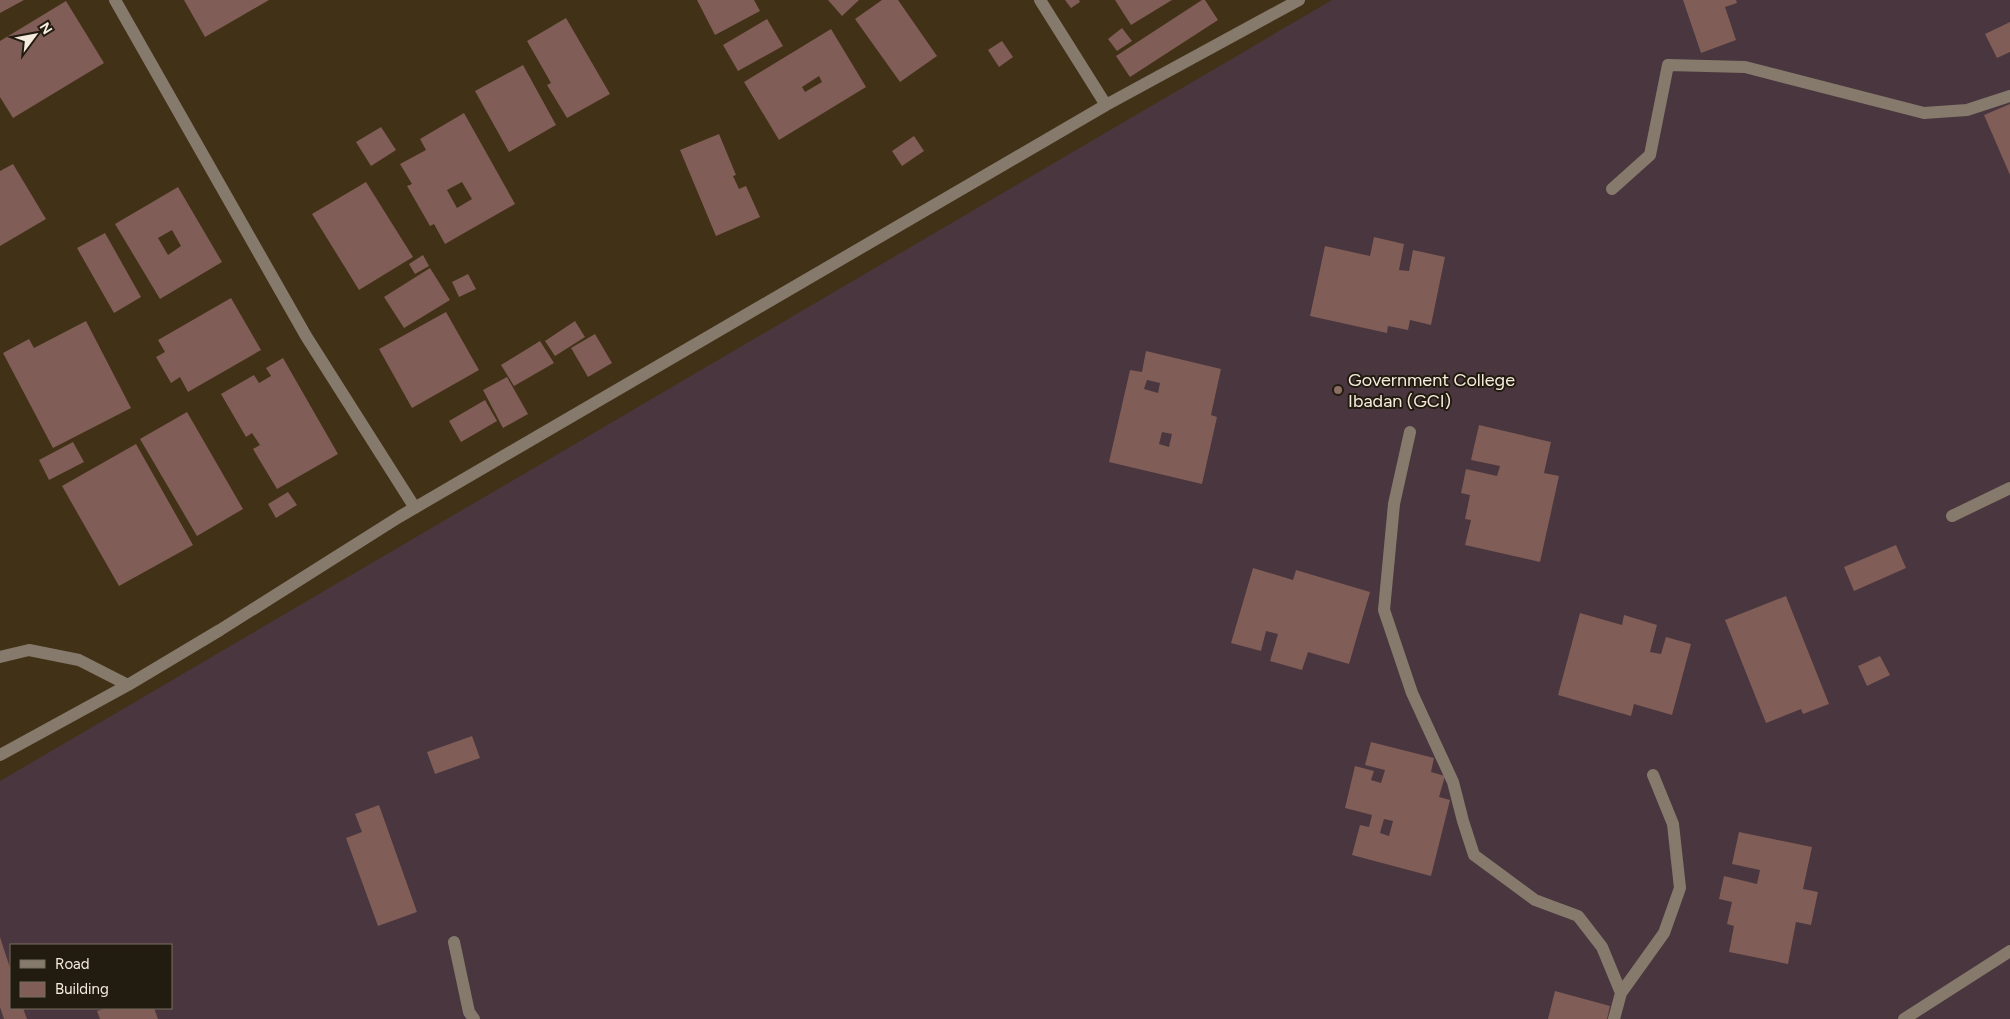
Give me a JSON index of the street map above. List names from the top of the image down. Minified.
{"places":["Government College Ibadan (GCI)"],"legend":["Road","Building"],"north":"top right"}
